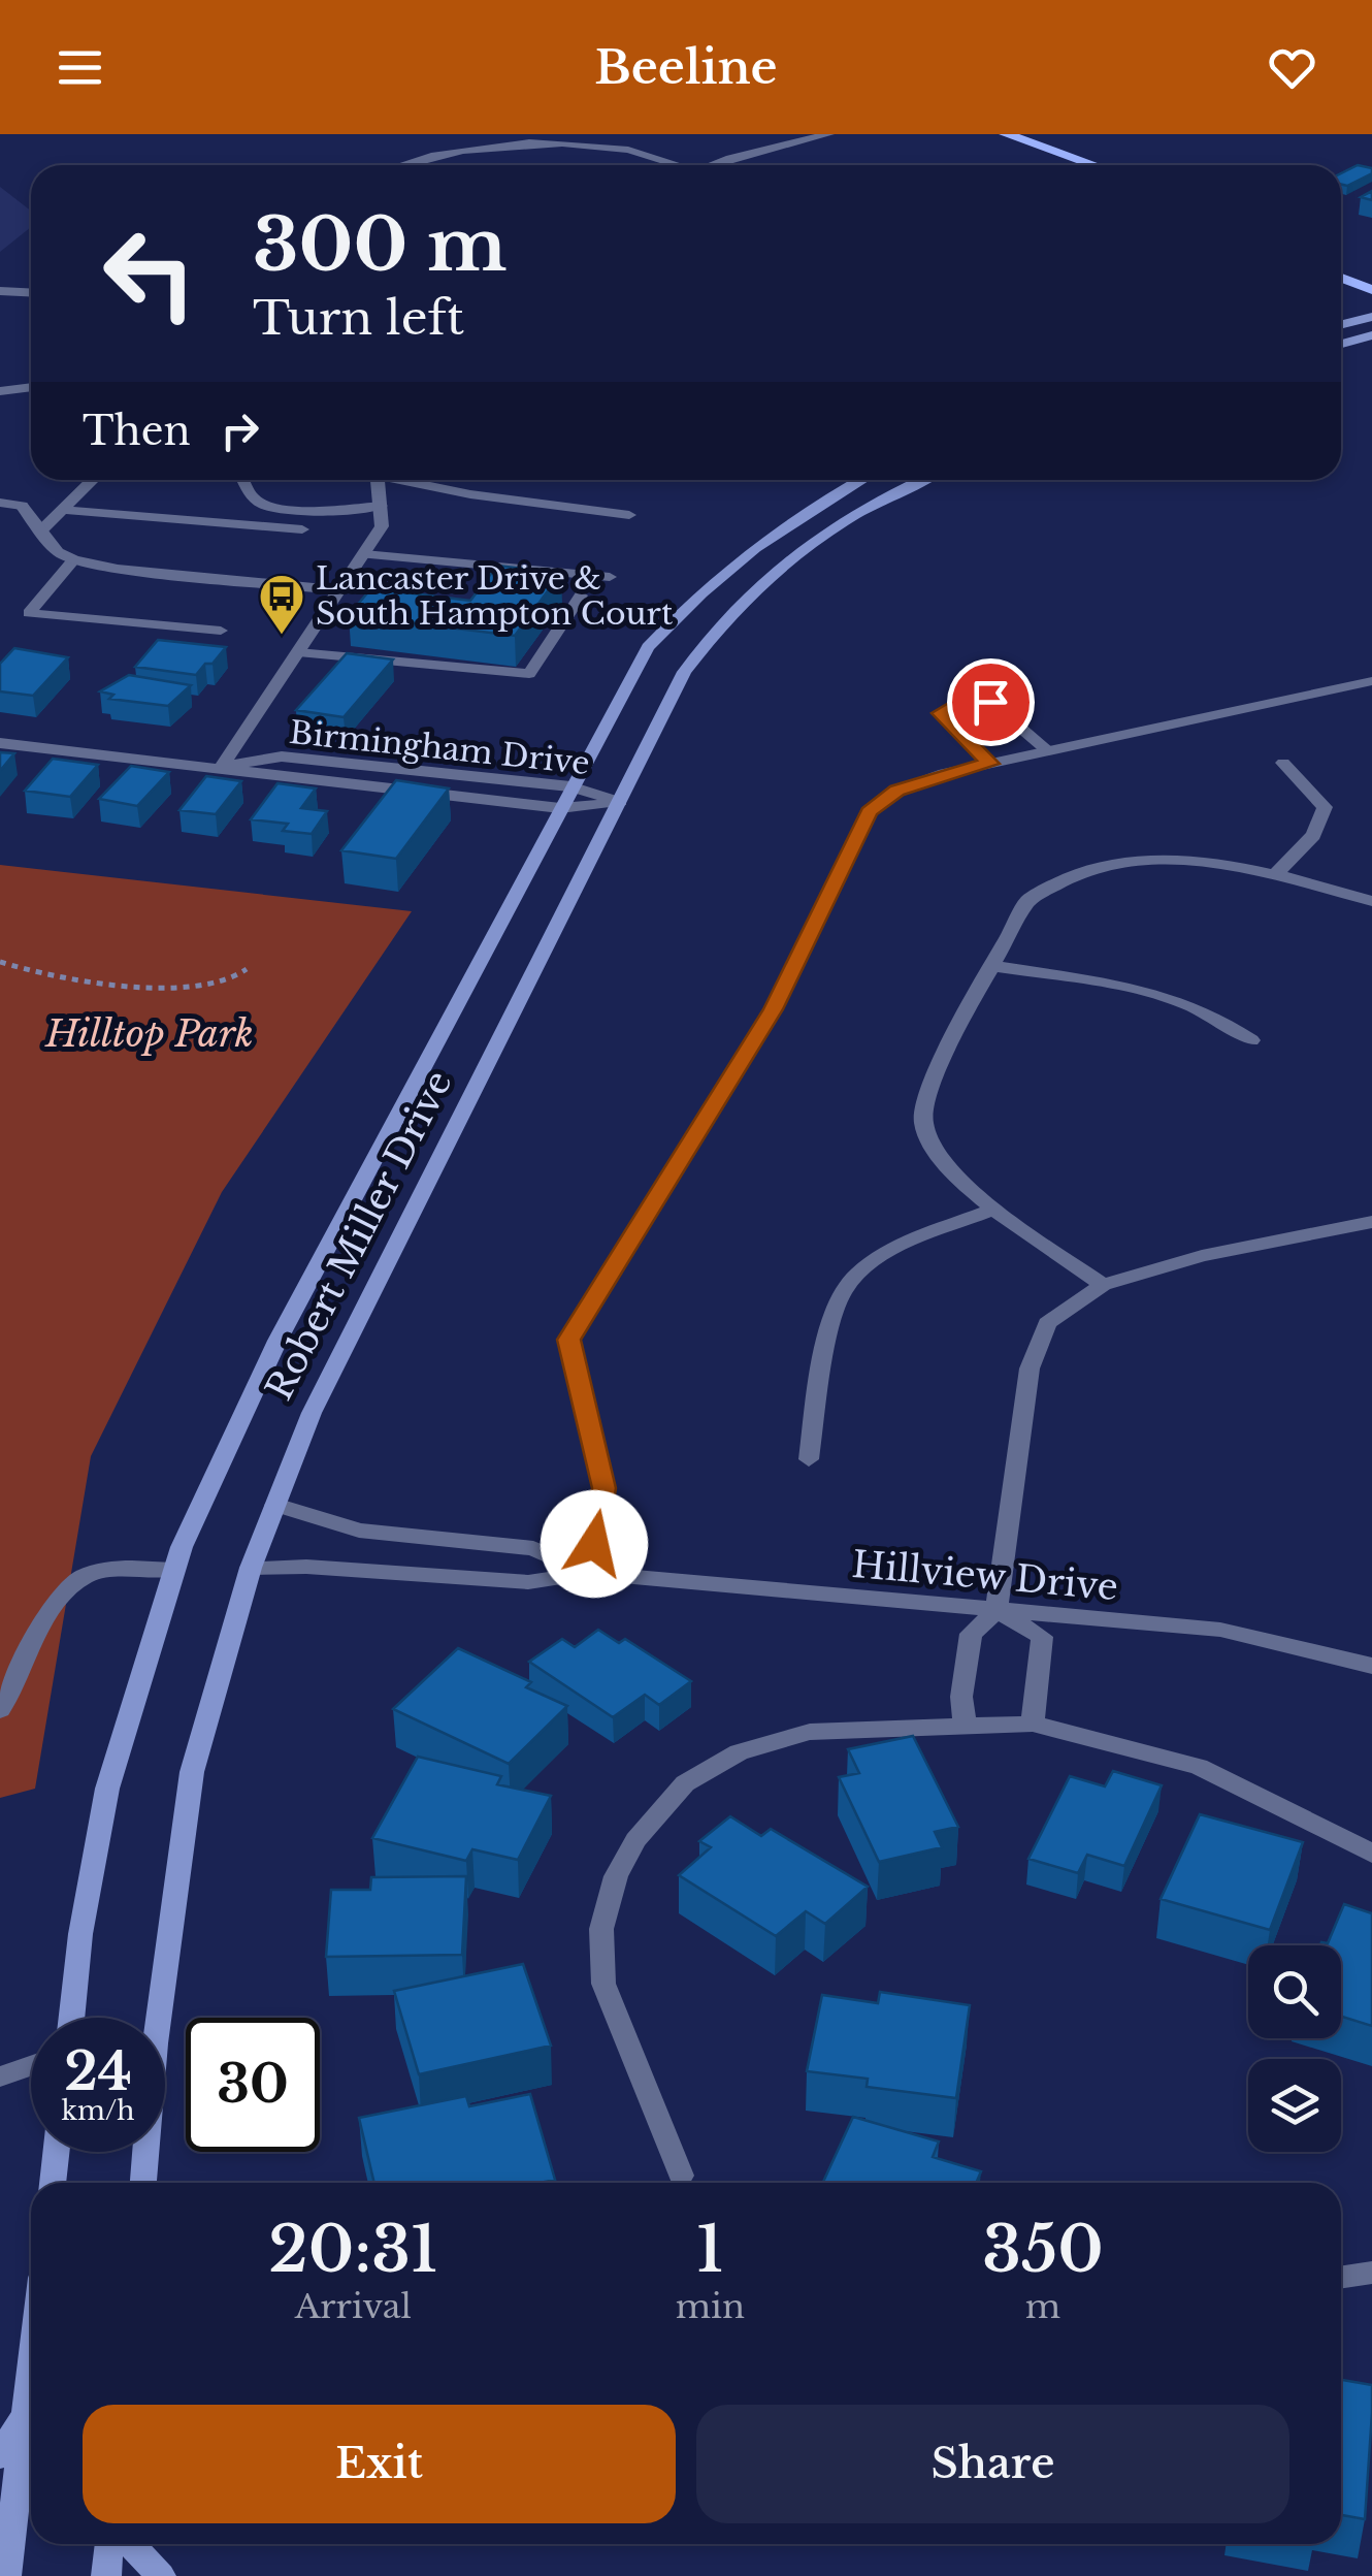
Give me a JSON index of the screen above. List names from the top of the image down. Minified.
{"streets":{"main road":["Robert Miller Drive"],"street":["Birmingham Drive","Hillview Drive"]},"crossings":[["Birmingham Drive","Robert Miller Drive"]],"parks":["Hilltop Park"],"places":{"bus stop":["Lancaster Drive & South Hampton Court"]},"page":{"header":"Beeline","turn":["300 m","Turn left"],"then":"Then","speed":"24 km/h","limit":"30","eta":["20:31","Arrival","1","min","350","m"],"buttons":["Exit","Share"]}}
